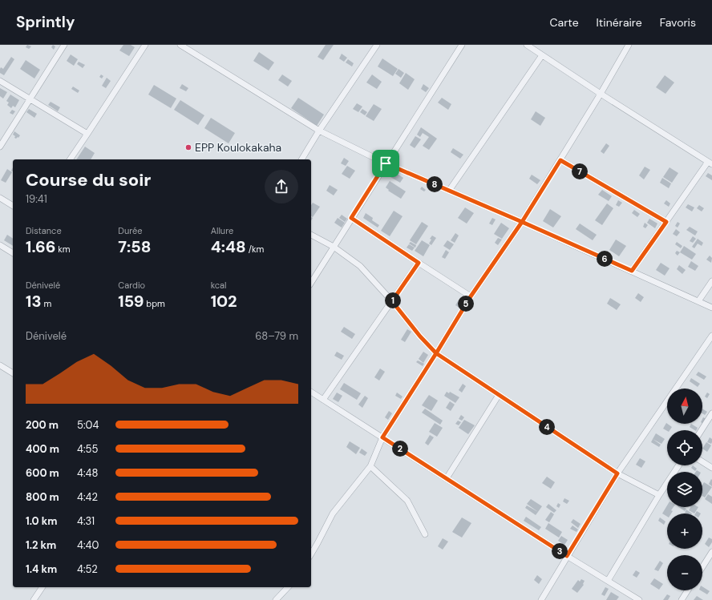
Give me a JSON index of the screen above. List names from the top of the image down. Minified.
{"places":["EPP Koulokakaha"],"north":"top","page":{"header":"Sprintly","nav":["Carte","Itinéraire","Favoris"],"heading":["Course du soir","19:41"],"pins":["7","8","6","1","5","4","2","3"],"stats":[["Distance","1.66 km"],["Durée","7:58"],["Allure","4:48 /km"],["Dénivelé","13 m"],["Cardio","159 bpm"],["kcal","102"]],"chart":["Dénivelé","68–79 m"],"map_buttons":["+","−"],"list":[{"name":"200 m","note":"5:04"},{"name":"400 m","note":"4:55"},{"name":"600 m","note":"4:48"},{"name":"800 m","note":"4:42"},{"name":"1.0 km","note":"4:31"},{"name":"1.2 km","note":"4:40"},{"name":"1.4 km","note":"4:52"}]}}
